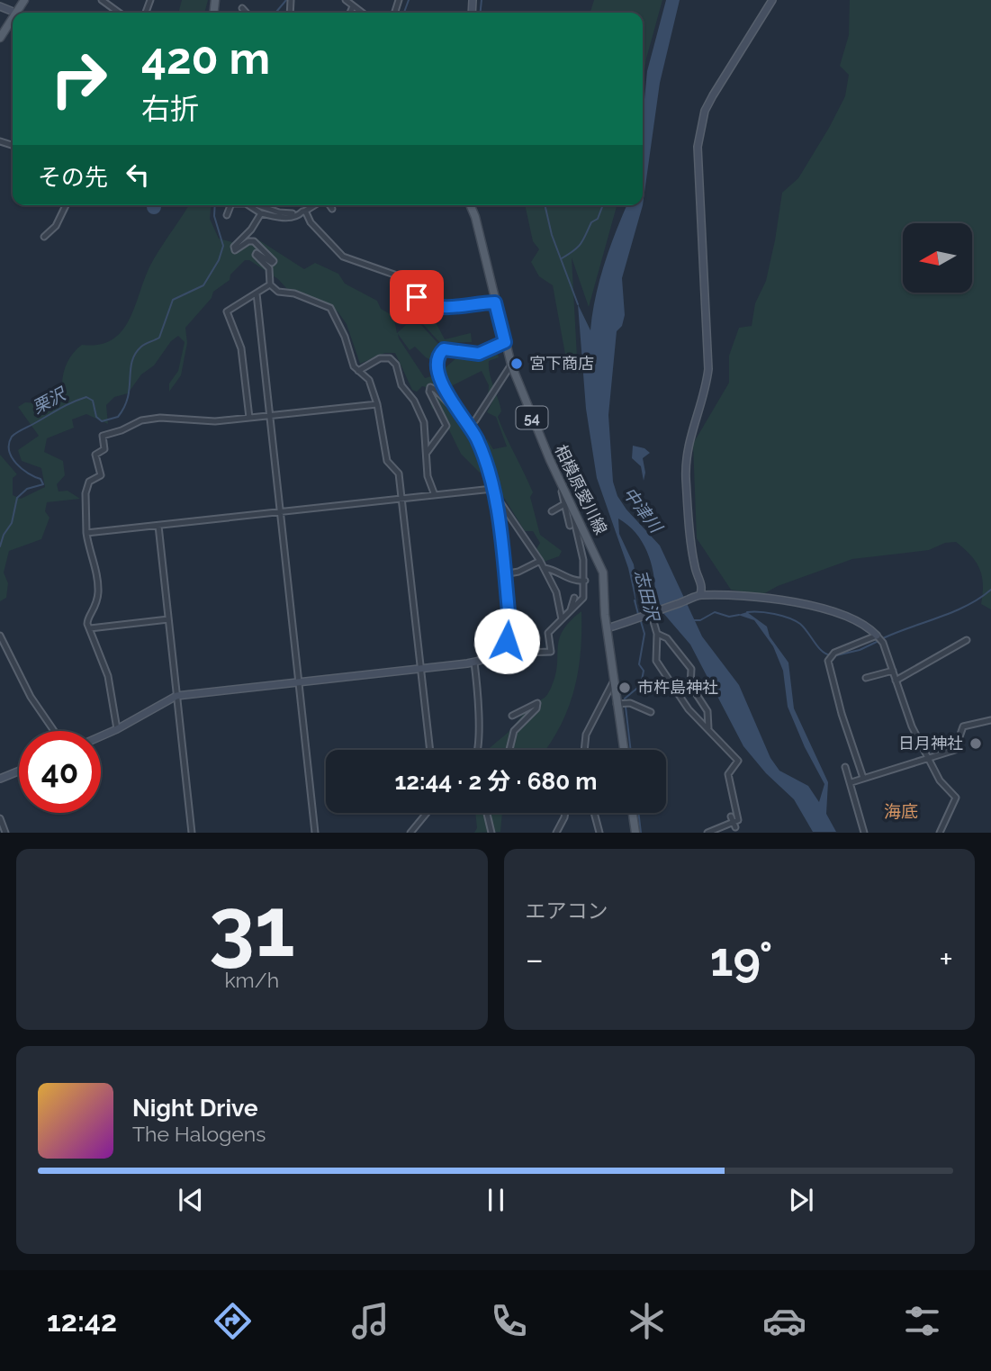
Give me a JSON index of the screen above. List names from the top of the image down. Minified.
{"streets":{"main road":["54","相模原愛川線"]},"districts":["海底"],"water":["栗沢","中津川","志田沢"],"places":["宮下商店","市杵島神社","日月神社"],"north":"left","page":{"turn":["420 m","右折"],"then":"その先","limit":"40","trip":"12:44 · 2 分 · 680 m","tile":[["31","km/h"],"エアコン"],"heat":["−","19°","+"],"song":["Night Drive","The Halogens"],"tabs":"12:42"}}
